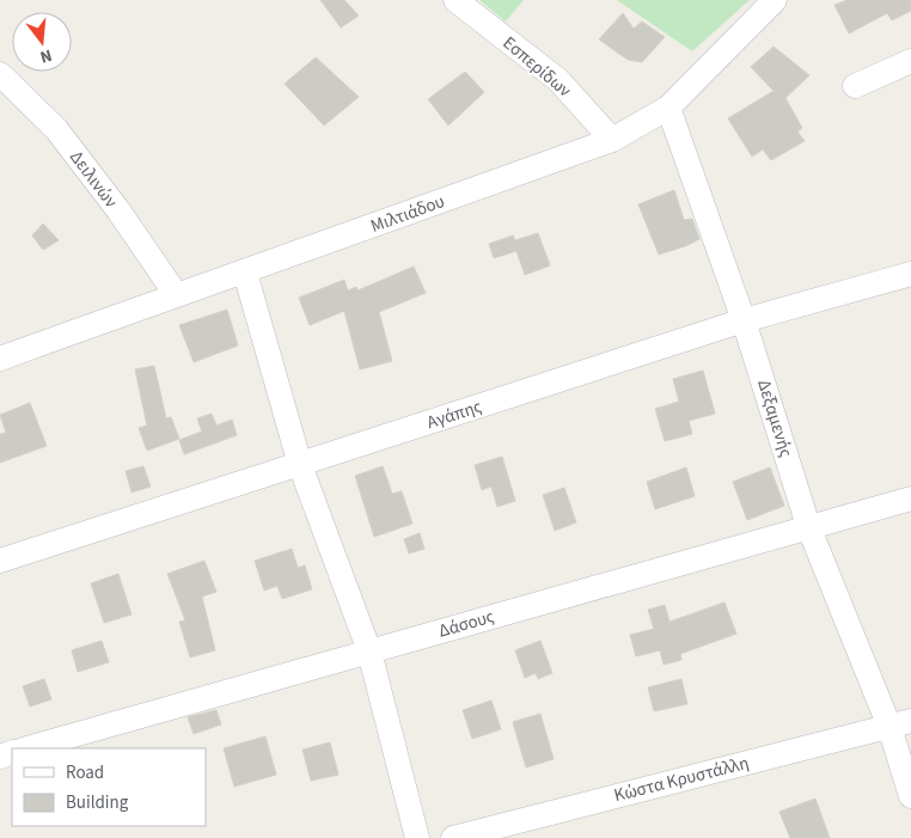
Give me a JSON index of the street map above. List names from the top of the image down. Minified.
{"streets":{"street":["Εσπερίδων","Δειλινών","Μιλτιάδου","Αγάπης","Δεξαμενής","Δάσους","Κώστα Κρυστάλλη"]},"crossings":[["Εσπερίδων","Μιλτιάδου"],["Δειλινών","Μιλτιάδου"],["Μιλτιάδου","Δεξαμενής"],["Αγάπης","Δεξαμενής"],["Δεξαμενής","Δάσους"],["Δεξαμενής","Κώστα Κρυστάλλη"]],"legend":["Road","Building"],"north":"bottom"}
